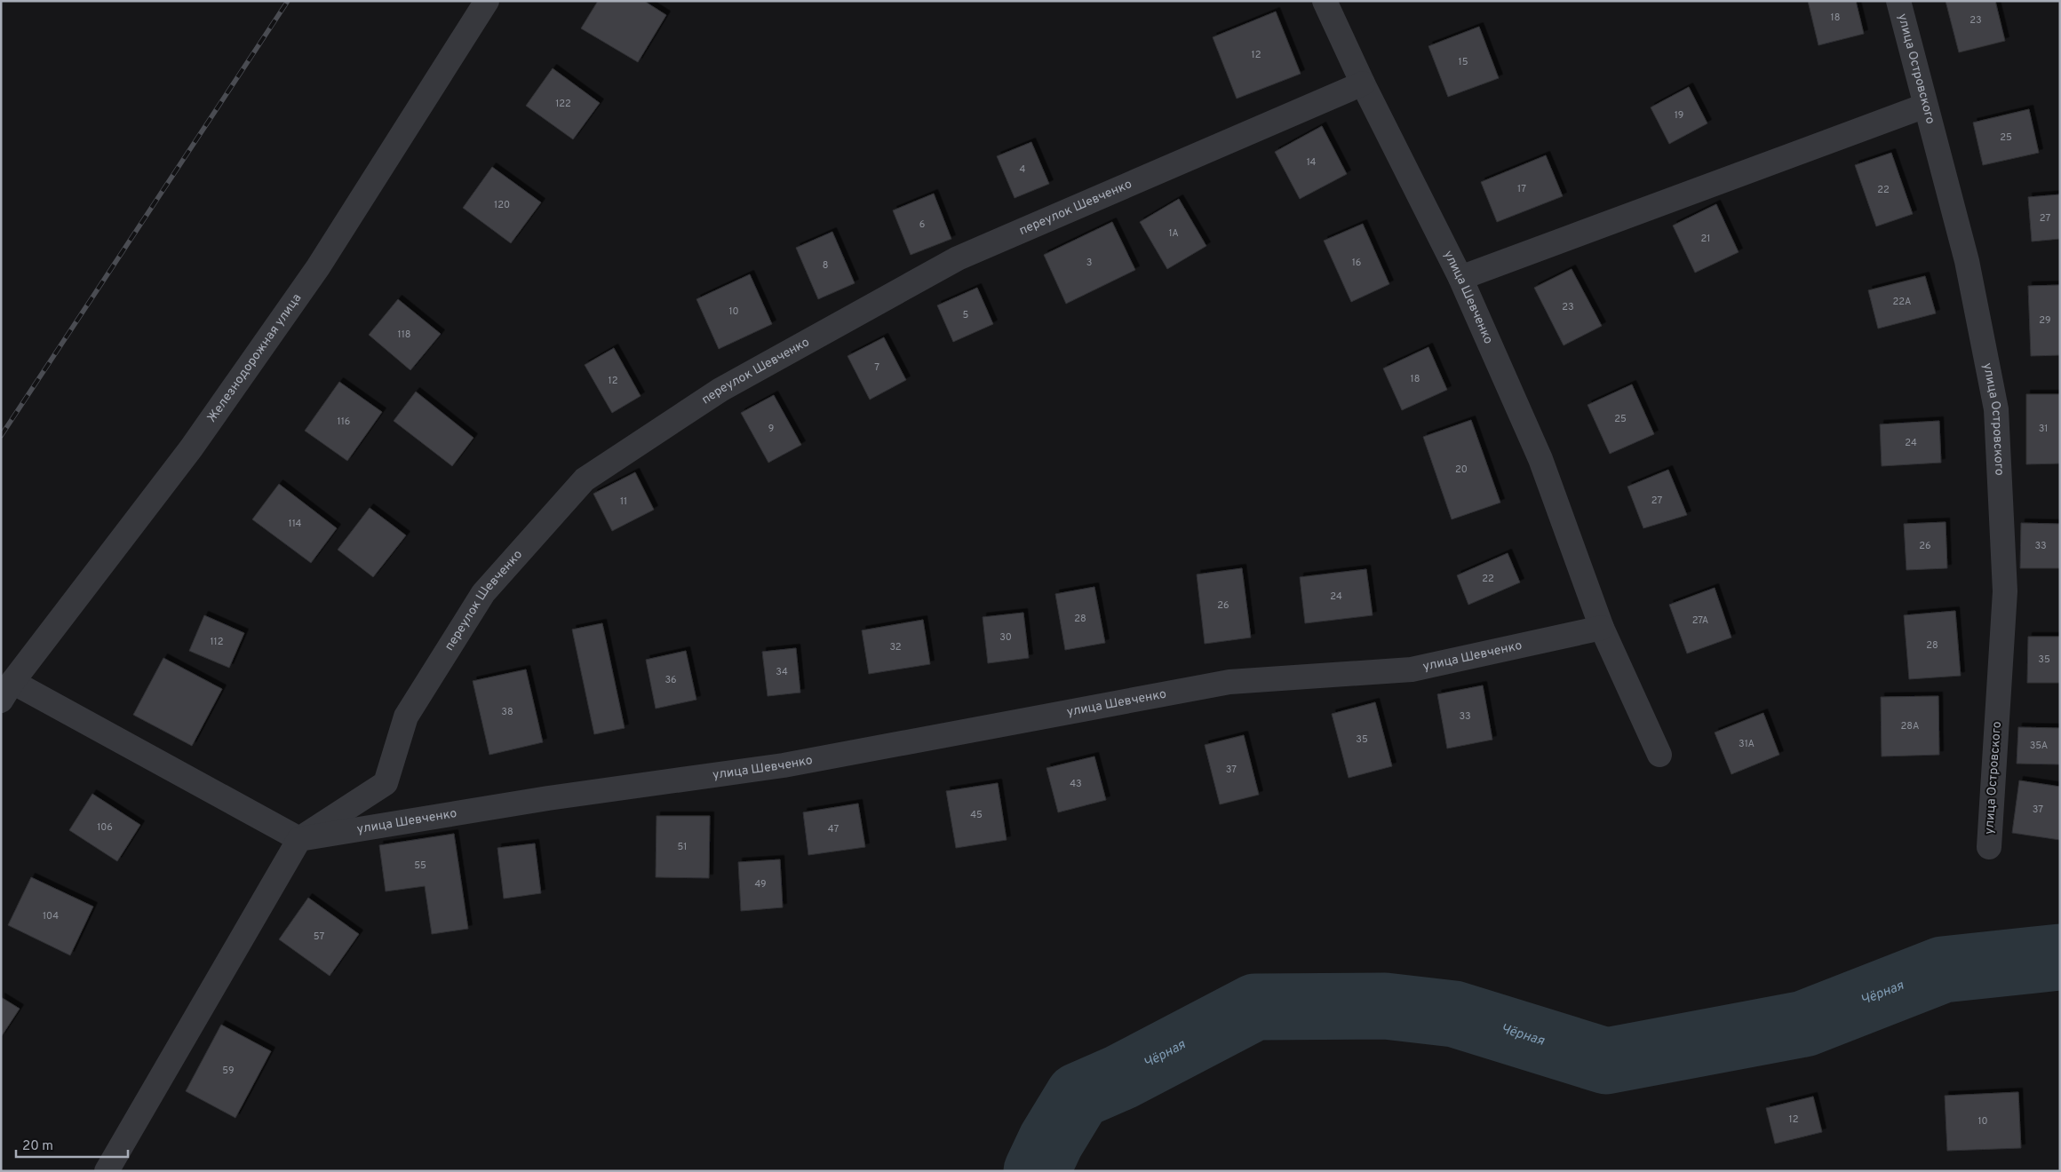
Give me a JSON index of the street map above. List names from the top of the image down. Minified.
{"streets":{"street":["улица Островского","переулок Шевченко","улица Шевченко","Железнодорожная улица"]},"crossings":[["переулок Шевченко","улица Шевченко"]],"water":["Чёрная"],"house_numbers":["18","23","12","15","122","19","25","14","4","17","22","120","27","6","1А","21","3","16","8","22А","23","10","5","29","118","7","18","12","25","116","9","31","24","20","27","11","114","26","33","22","24","26","28","27А","30","112","28","32","35","34","36","38","33","28А","35","31А","35А","37","43","37","45","106","47","51","55","49","104","57","59","12","10"],"scale_bar":"20 m"}
